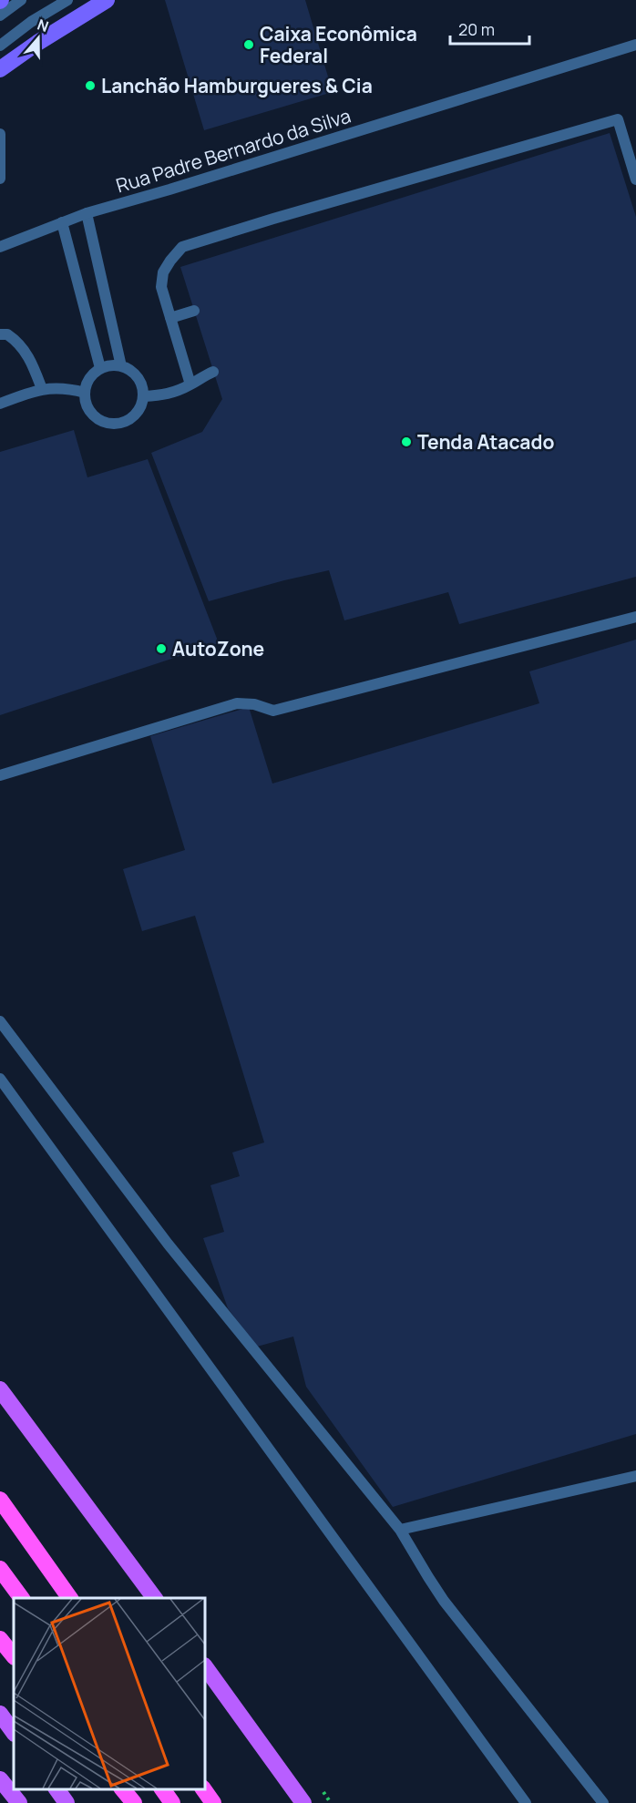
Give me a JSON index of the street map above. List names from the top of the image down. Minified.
{"streets":{"street":["Rua Padre Bernardo da Silva"]},"places":["Caixa Econômica Federal","Lanchão Hamburgueres & Cia","Tenda Atacado","AutoZone"],"scale_bar":"20 m","north":"top"}
